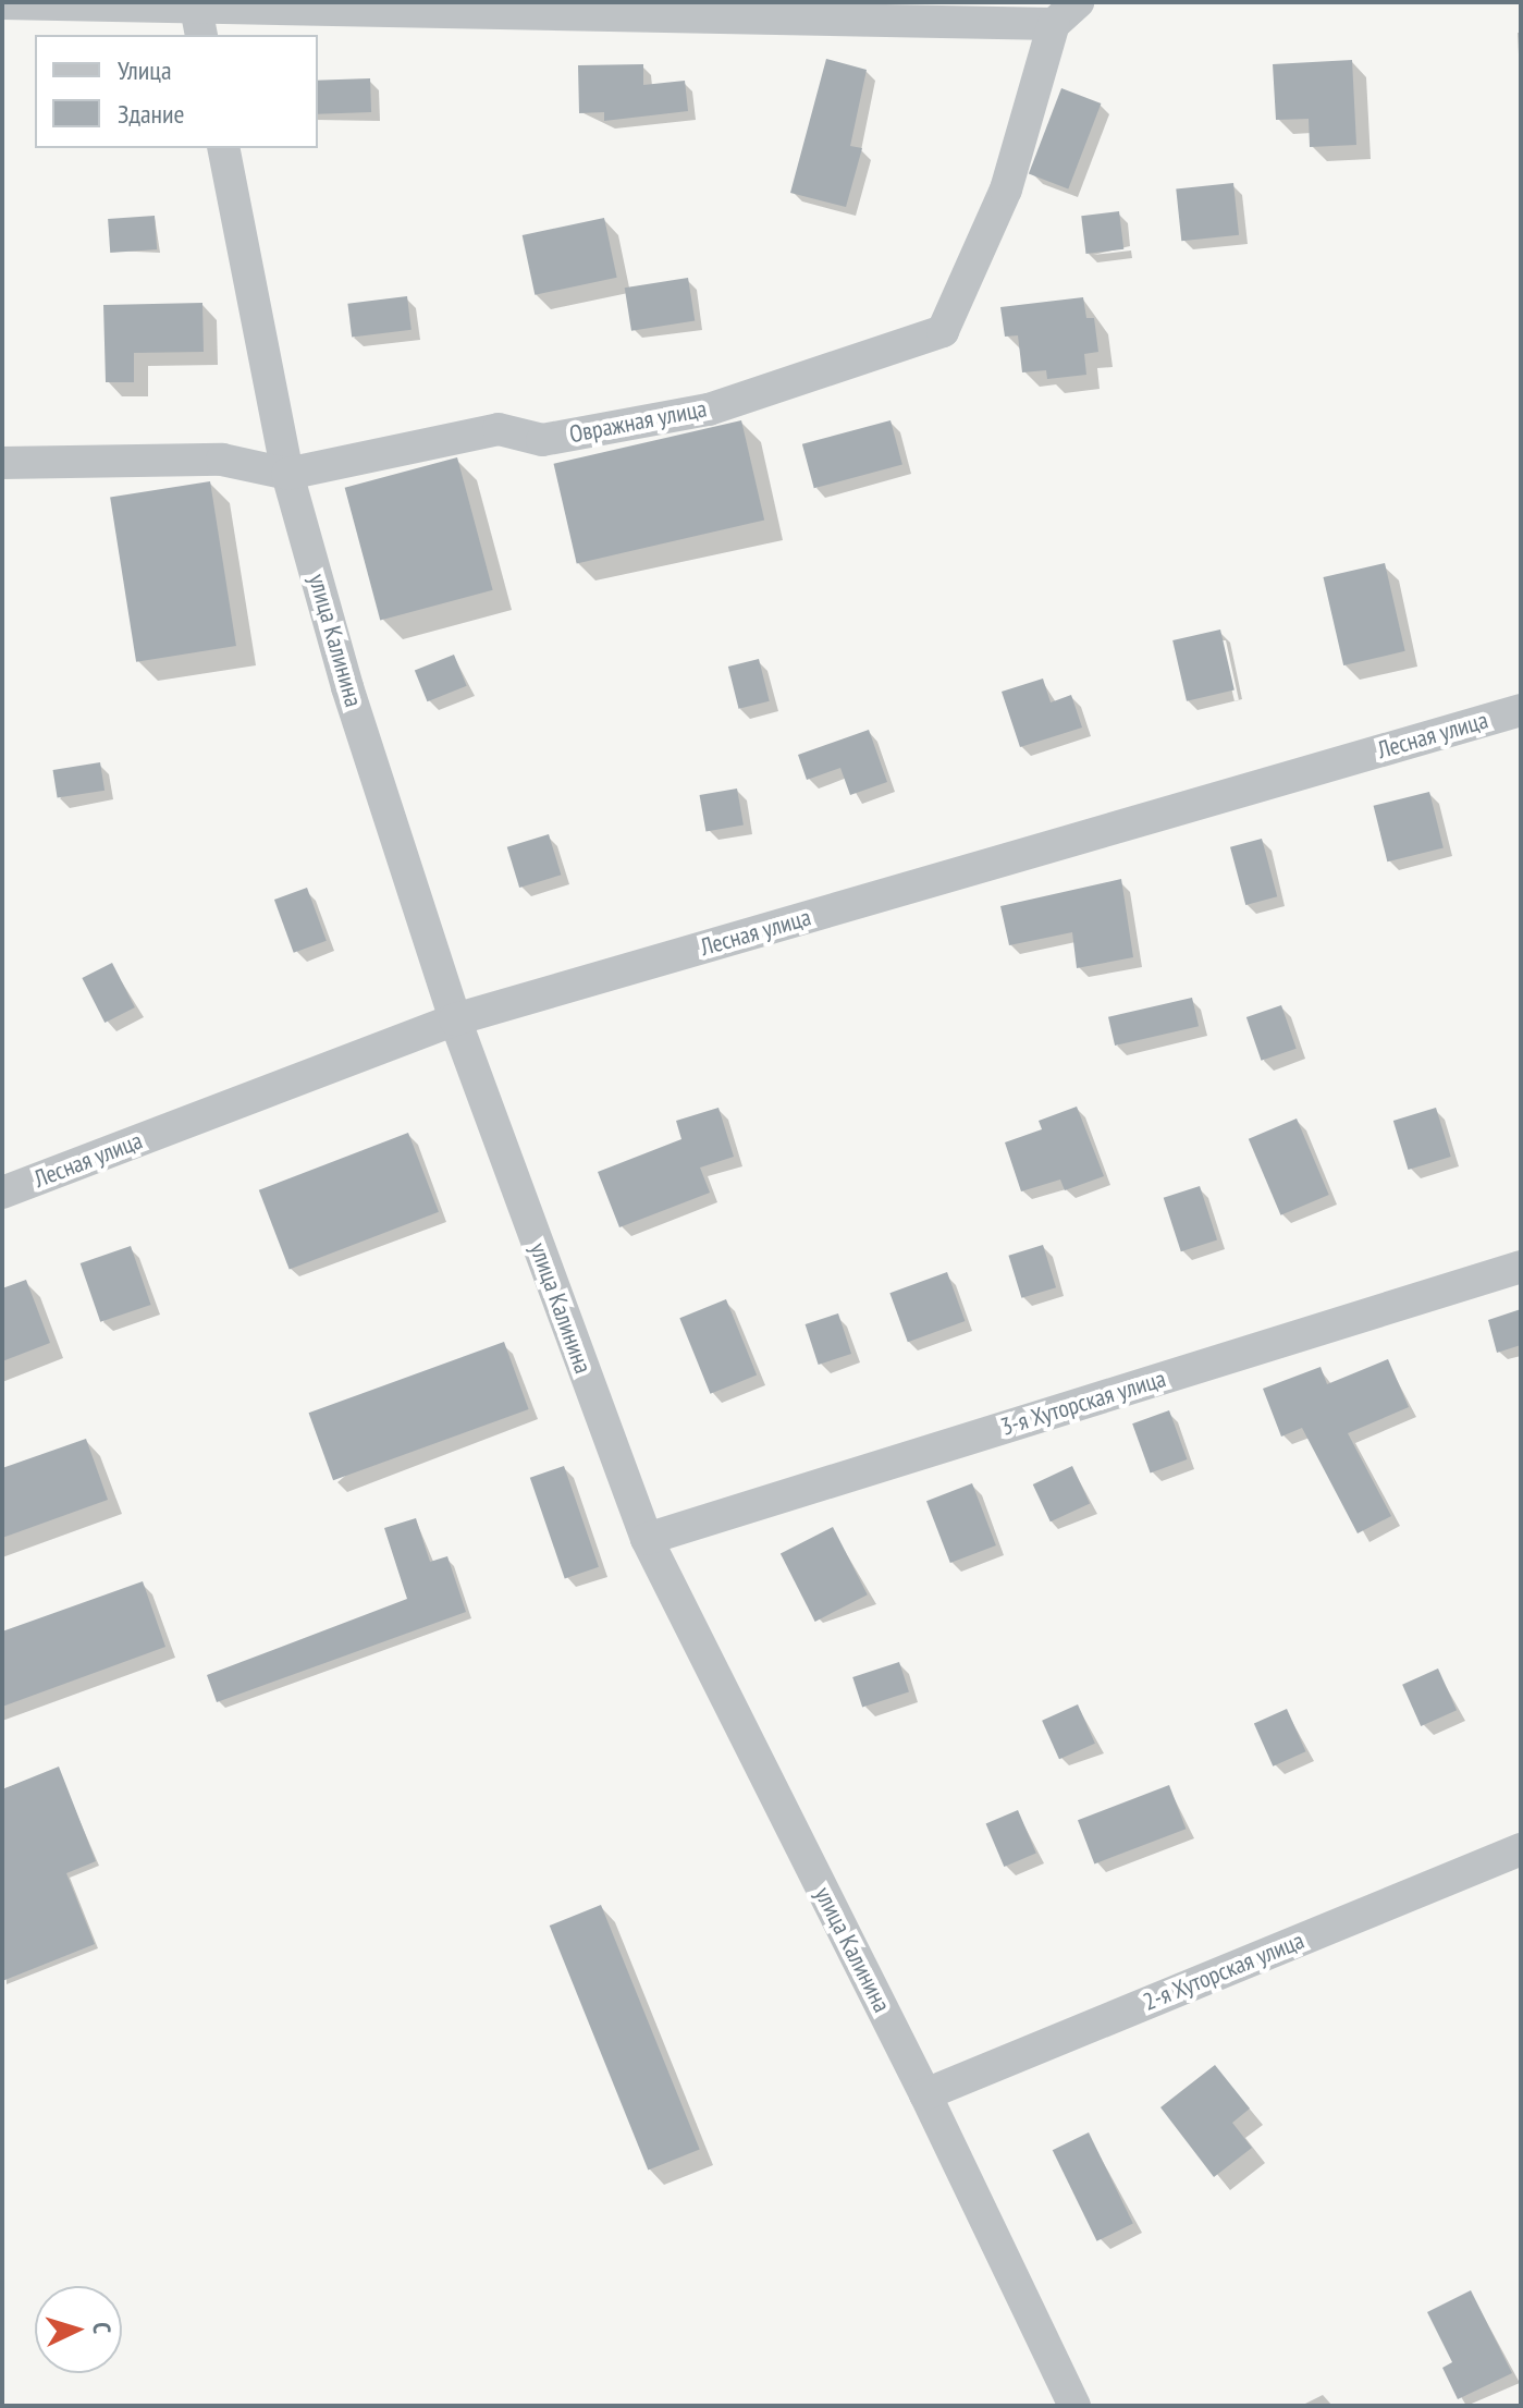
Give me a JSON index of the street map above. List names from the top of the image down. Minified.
{"streets":{"street":["Овражная улица","улица Калинина","Лесная улица","3-я Хуторская улица","2-я Хуторская улица"]},"crossings":[["Овражная улица","улица Калинина"],["улица Калинина","Лесная улица"],["улица Калинина","3-я Хуторская улица"],["улица Калинина","2-я Хуторская улица"]],"legend":["Улица","Здание"],"north":"right"}
